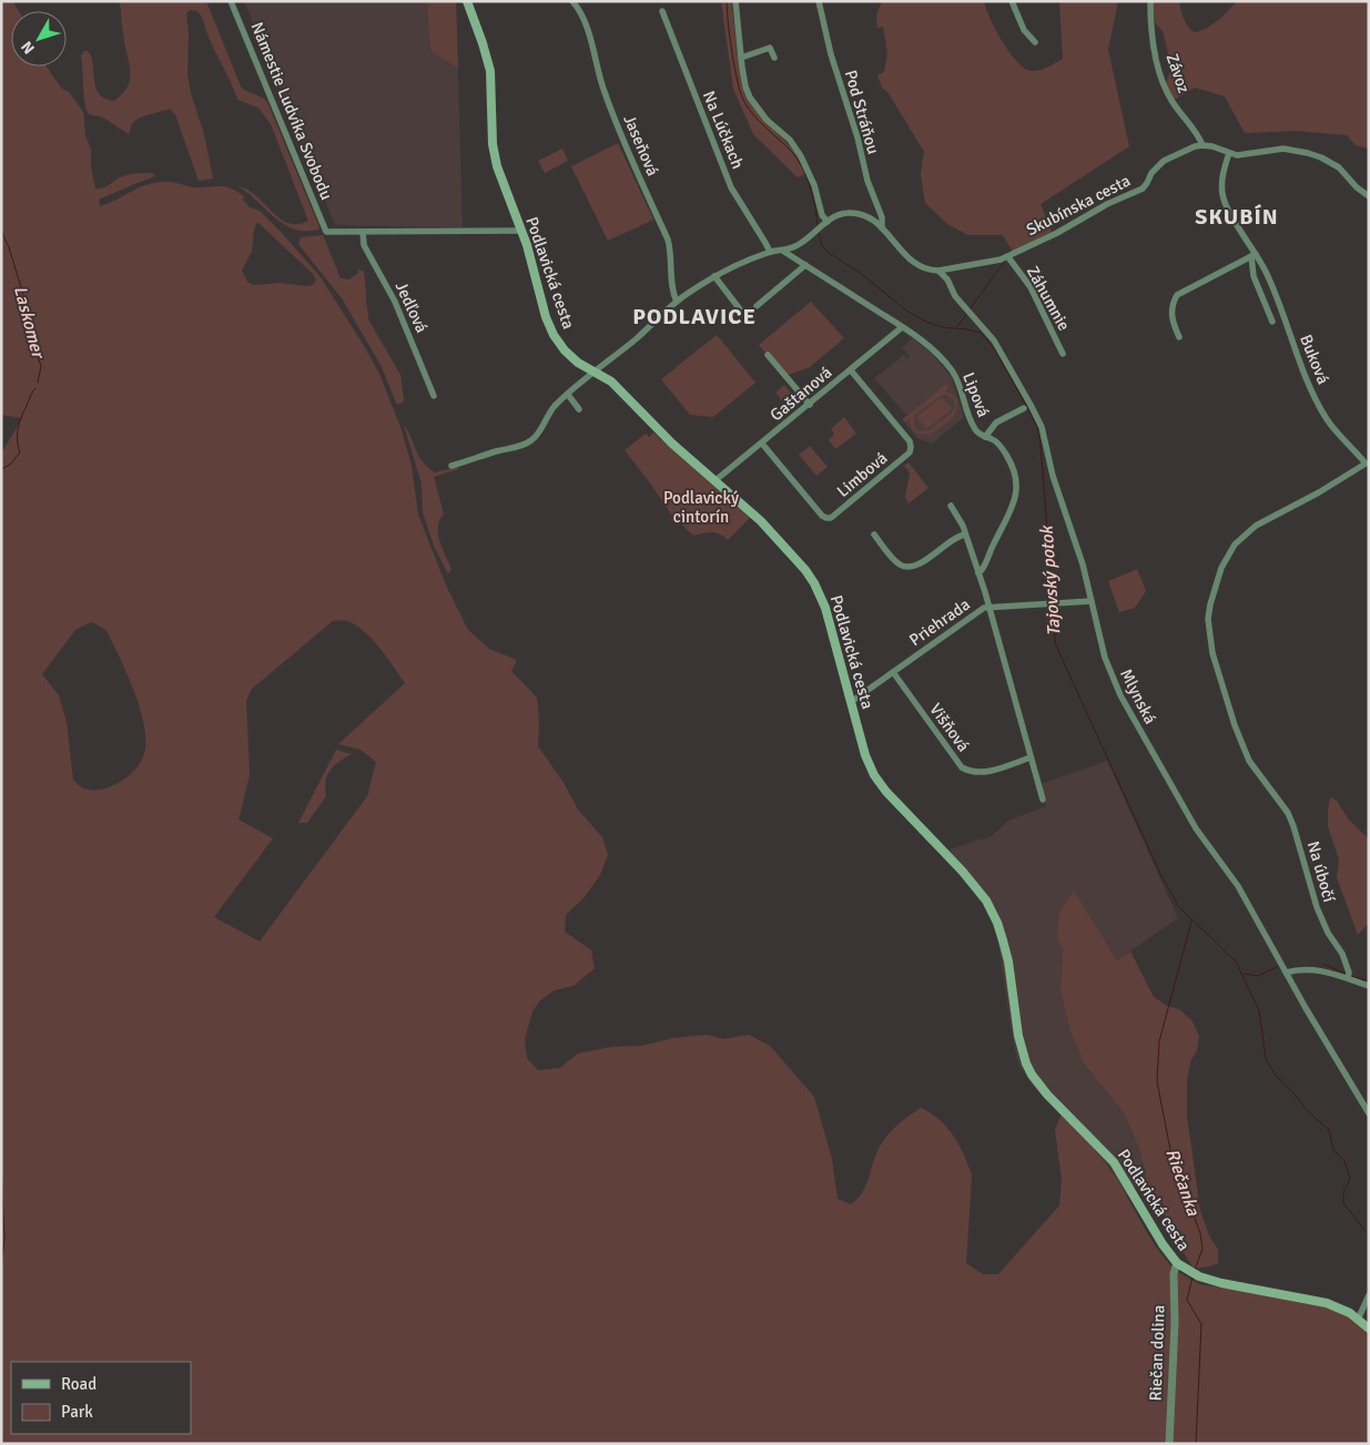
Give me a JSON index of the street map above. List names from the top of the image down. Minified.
{"streets":{"main road":["Podlavická cesta"],"street":["Závoz","Námestie Ludvíka Svobodu","Pod Stráňou","Na Lúčkach","Jaseňová","Skubínska cesta","Záhumnie","Jedľová","Buková","Gaštanová","Lipová","Limbová","Priehrada","Mlynská","Višňová","Na úbočí","Riečan dolina"]},"crossings":[["Závoz","Skubínska cesta"],["Námestie Ludvíka Svobodu","Jedľová"],["Pod Stráňou","Skubínska cesta"],["Skubínska cesta","Záhumnie"],["Skubínska cesta","Mlynská"],["Podlavická cesta","Gaštanová"],["Podlavická cesta","Priehrada"],["Podlavická cesta","Riečan dolina"],["Buková","Na úbočí"],["Gaštanová","Lipová"],["Gaštanová","Limbová"],["Priehrada","Mlynská"],["Priehrada","Višňová"]],"districts":["SKUBÍN","PODLAVICE"],"water":["Laskomer","Tajovský potok","Riečanka"],"parks":["Podlavický cintorín"],"legend":["Road","Park"],"north":"bottom left"}
